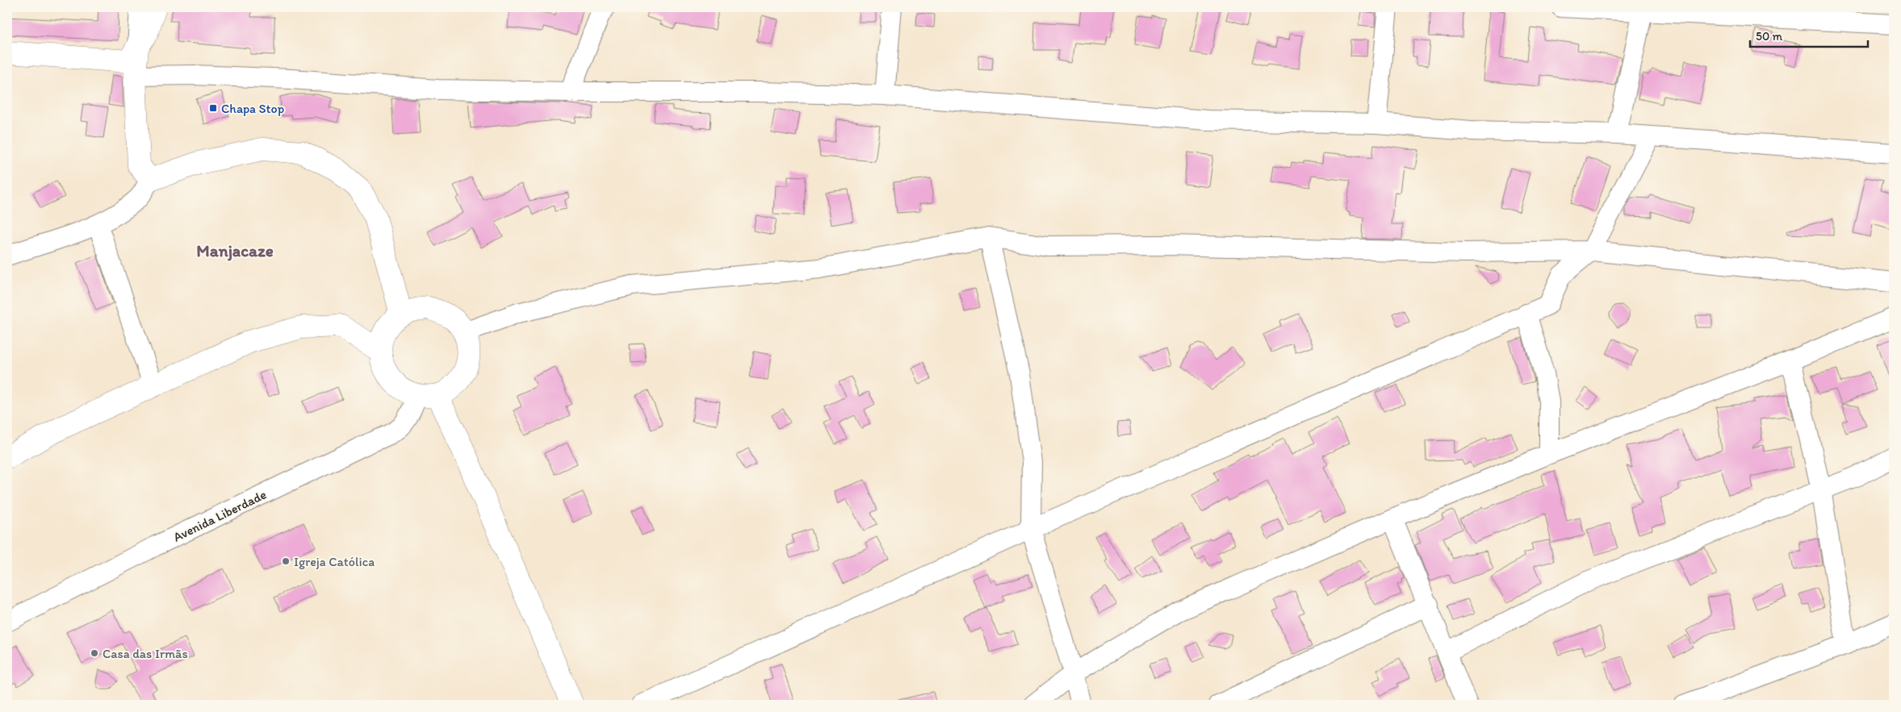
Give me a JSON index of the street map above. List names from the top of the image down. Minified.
{"streets":{"street":["Avenida Liberdade"]},"districts":["Manjacaze"],"places":{"transit":["Chapa Stop"],"other":["Igreja Católica","Casa das Irmãs"]},"scale_bar":"50 m"}
